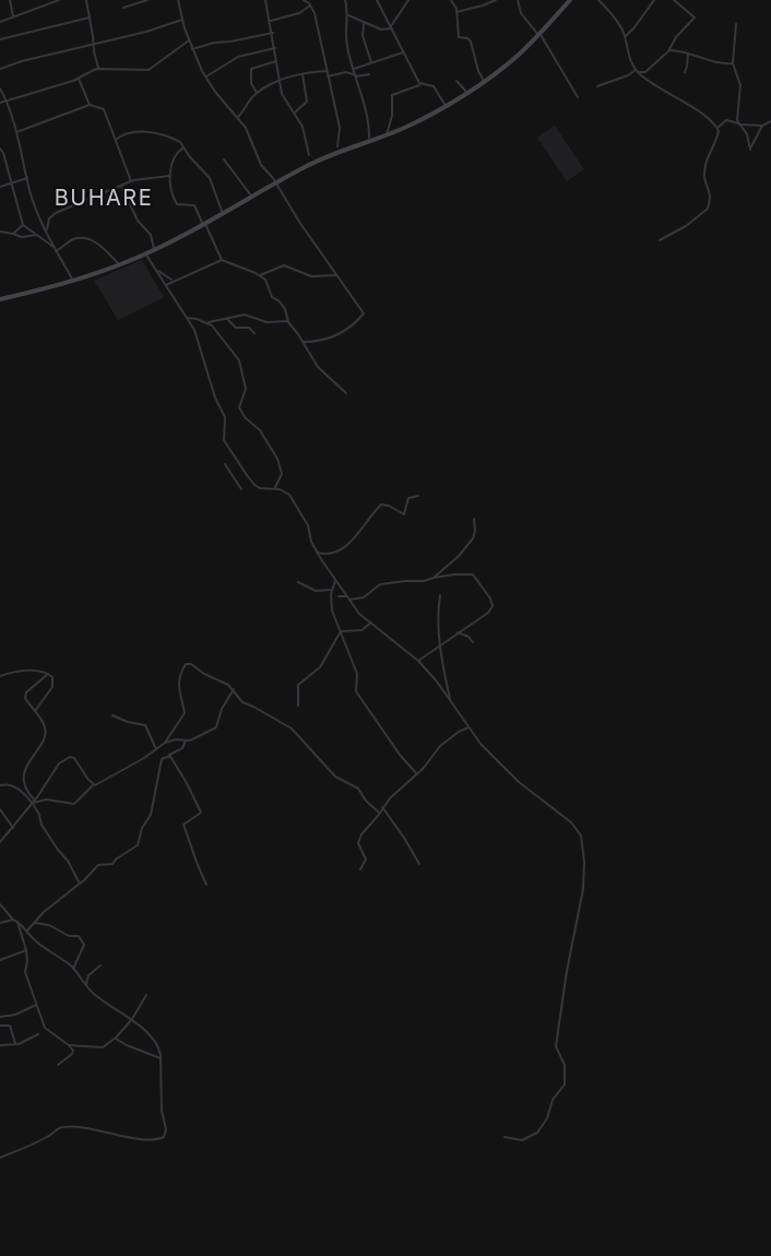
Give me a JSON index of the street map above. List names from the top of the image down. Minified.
{"districts":["BUHARE"]}
